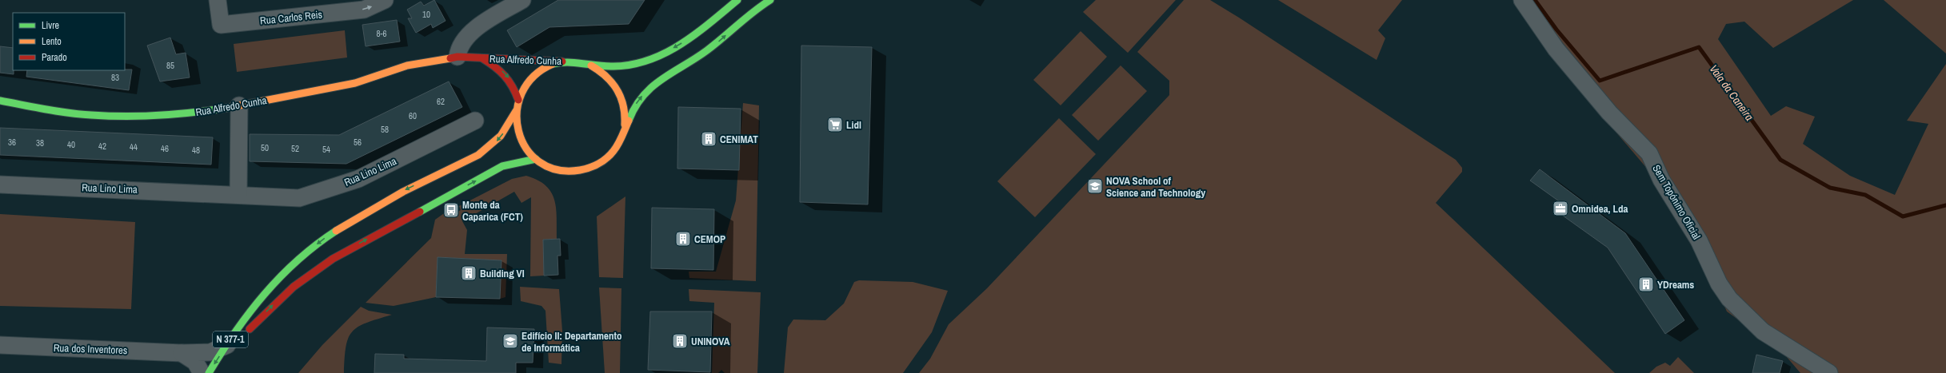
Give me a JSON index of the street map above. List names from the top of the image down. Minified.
{"streets":{"main road":["Rua Alfredo Cunha","N 377-1"],"street":["Rua Carlos Reis","Rua Lino Lima","Sem Topónimo Oficial","Rua dos Inventores"]},"crossings":[["Rua Alfredo Cunha","N 377-1"],["N 377-1","Rua dos Inventores"]],"water":["Vala da Caneira"],"places":{"supermarket":["Lidl"],"building":["CENIMAT","CEMOP","Building VI","YDreams","UNINOVA"],"school or university":["NOVA School of Science and Technology","Edifício II: Departamento de Informática"],"office":["Omnidea, Lda"],"bus stop":["Monte da Caparica (FCT)"]},"house_numbers":["10","8-6","85","83","62","60","58","36","56","38","40","42","44","50","46","52","54","48"],"legend":["Livre","Lento","Parado"]}
